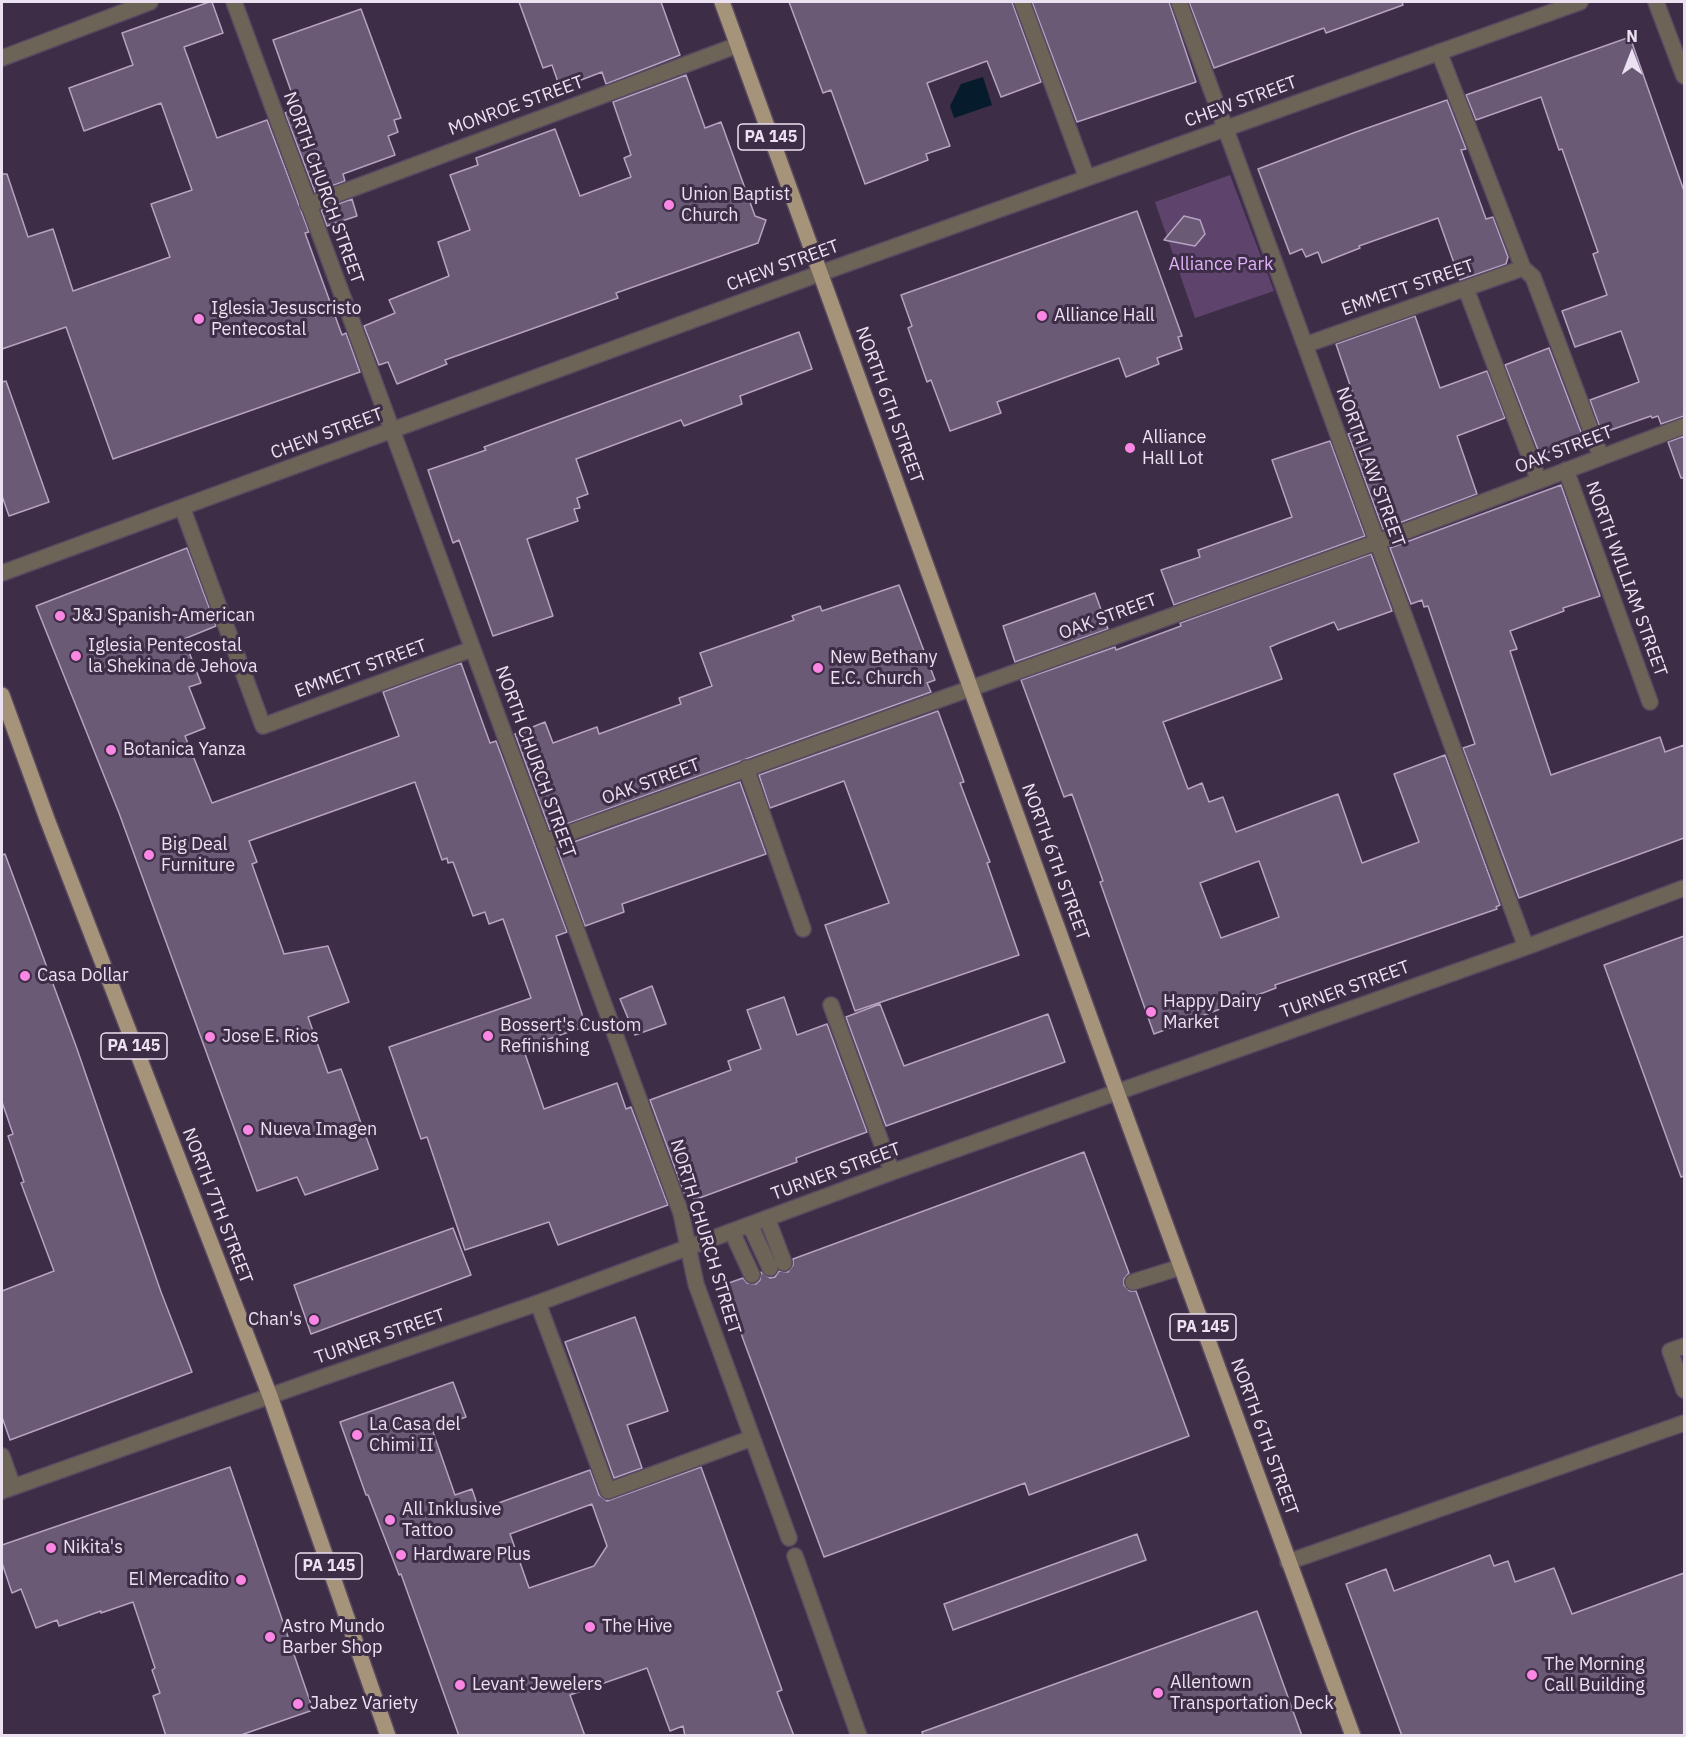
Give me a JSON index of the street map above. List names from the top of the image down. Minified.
{"streets":{"main road":["PA 145","NORTH 6TH STREET","NORTH 7TH STREET"],"street":["CHEW STREET","MONROE STREET","NORTH CHURCH STREET","EMMETT STREET","OAK STREET","NORTH LAW STREET","NORTH WILLIAM STREET","TURNER STREET"]},"crossings":[["CHEW STREET","NORTH CHURCH STREET"],["CHEW STREET","EMMETT STREET"],["CHEW STREET","NORTH 6TH STREET"],["CHEW STREET","NORTH LAW STREET"],["MONROE STREET","NORTH CHURCH STREET"],["MONROE STREET","NORTH 6TH STREET"],["NORTH CHURCH STREET","EMMETT STREET"],["NORTH CHURCH STREET","OAK STREET"],["NORTH CHURCH STREET","TURNER STREET"],["EMMETT STREET","NORTH LAW STREET"],["NORTH 6TH STREET","OAK STREET"],["NORTH 6TH STREET","TURNER STREET"],["OAK STREET","NORTH LAW STREET"],["OAK STREET","NORTH WILLIAM STREET"],["NORTH LAW STREET","TURNER STREET"],["TURNER STREET","NORTH 7TH STREET"]],"parks":["Alliance Park"],"places":["Union Baptist Church","Alliance Hall","Iglesia Jesuscristo Pentecostal","Alliance Hall Lot","J&J Spanish-American","Iglesia Pentecostal la Shekina de Jehova","New Bethany E.C. Church","Botanica Yanza","Big Deal Furniture","Casa Dollar","Happy Dairy Market","Bossert's Custom Refinishing","Jose E. Rios","Nueva Imagen","Chan's","La Casa del Chimi II","All Inklusive Tattoo","Nikita's","Hardware Plus","El Mercadito","The Hive","Astro Mundo Barber Shop","The Morning Call Building","Levant Jewelers","Allentown Transportation Deck","Jabez Variety"],"north":"top"}
